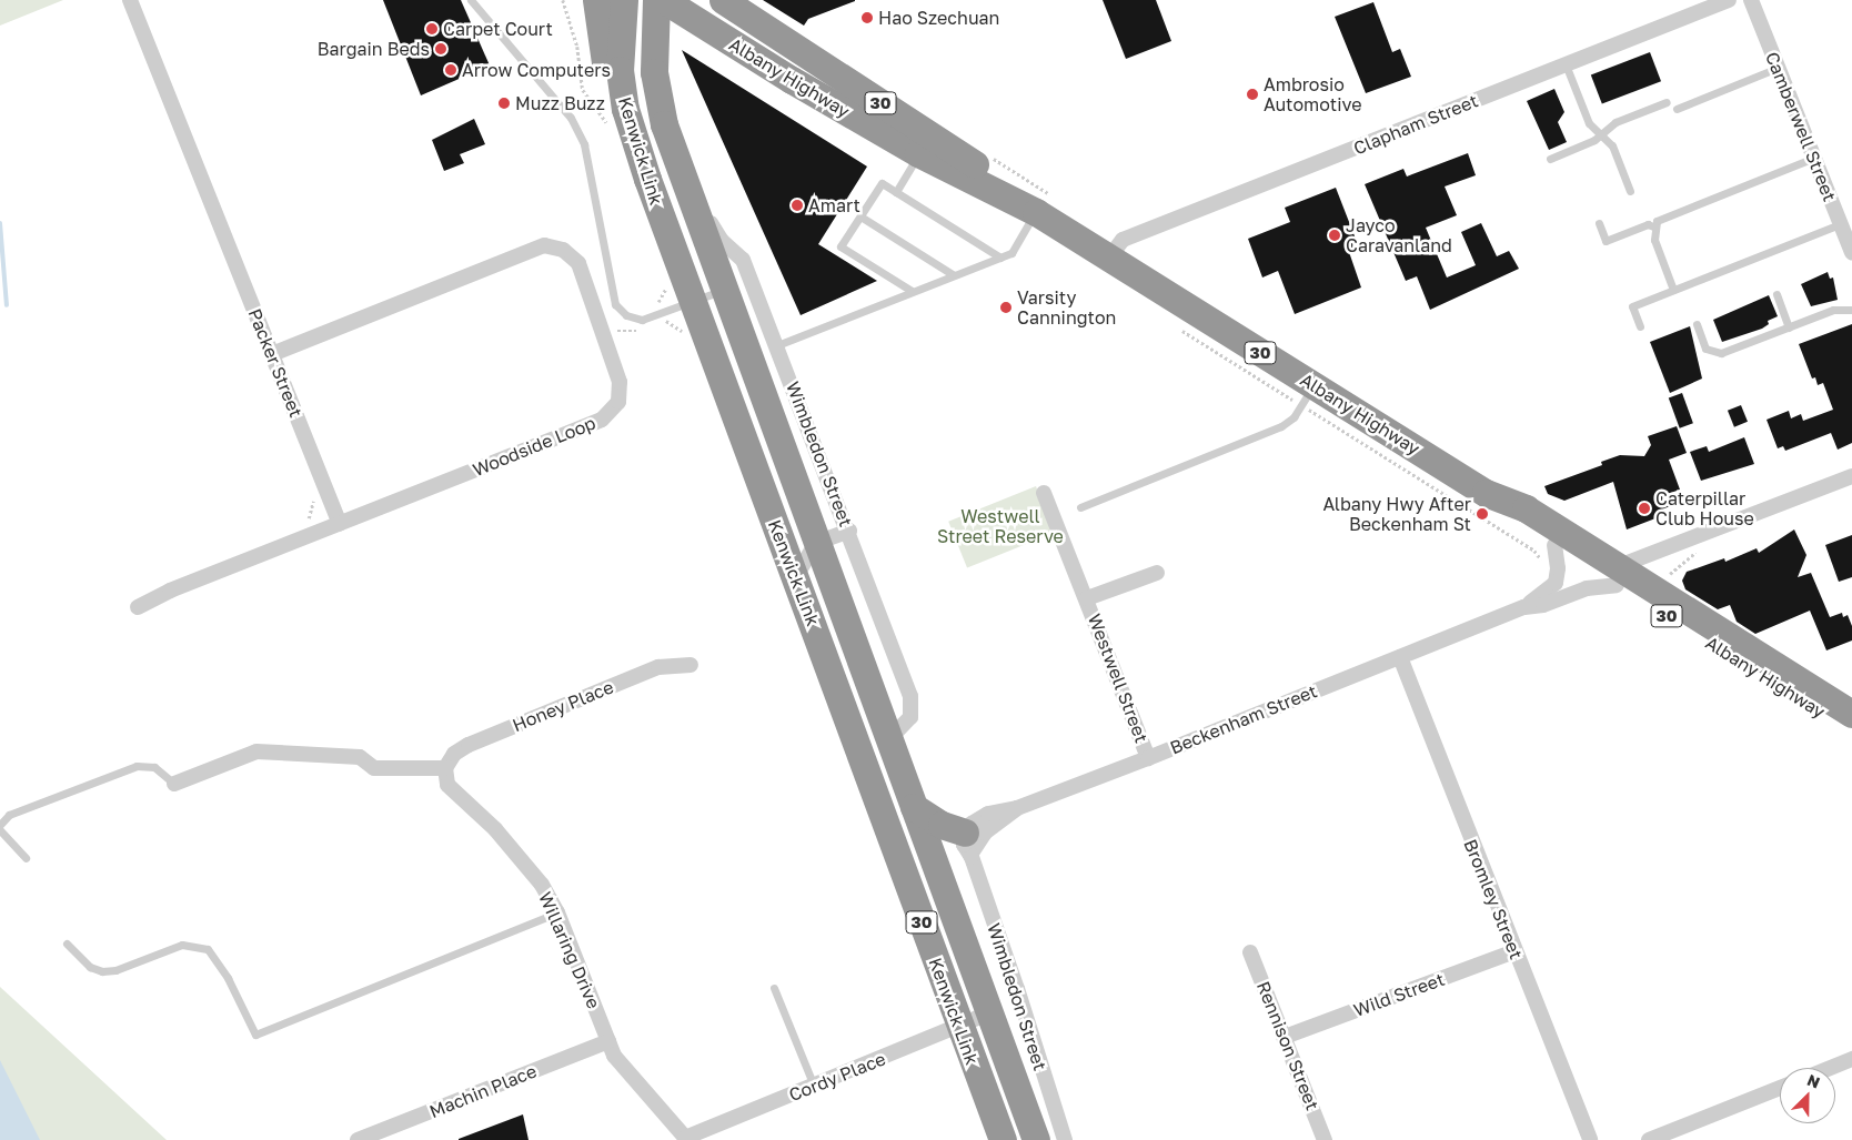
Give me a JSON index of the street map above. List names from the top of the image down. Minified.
{"streets":{"highway":["Albany Highway","30","Kenwick Link"],"street":["Clapham Street","Camberwell Street","Packer Street","Woodside Loop","Wimbledon Street","Westwell Street","Honey Place","Beckenham Street","Bromley Street","Willaring Drive","Wild Street","Rennison Street","Cordy Place","Machin Place"]},"crossings":[["Albany Highway","Clapham Street"],["Albany Highway","Beckenham Street"],["Kenwick Link","Wimbledon Street"],["Kenwick Link","Cordy Place"],["Packer Street","Woodside Loop"],["Wimbledon Street","Beckenham Street"],["Westwell Street","Beckenham Street"],["Honey Place","Willaring Drive"],["Beckenham Street","Bromley Street"],["Bromley Street","Wild Street"],["Willaring Drive","Cordy Place"],["Willaring Drive","Machin Place"],["Wild Street","Rennison Street"]],"parks":["Westwell Street Reserve"],"places":["Hao Szechuan","Carpet Court","Bargain Beds","Arrow Computers","Ambrosio Automotive","Muzz Buzz","Amart","Jayco Caravanland","Varsity Cannington","Caterpillar Club House","Albany Hwy After Beckenham St"],"north":"top right"}
